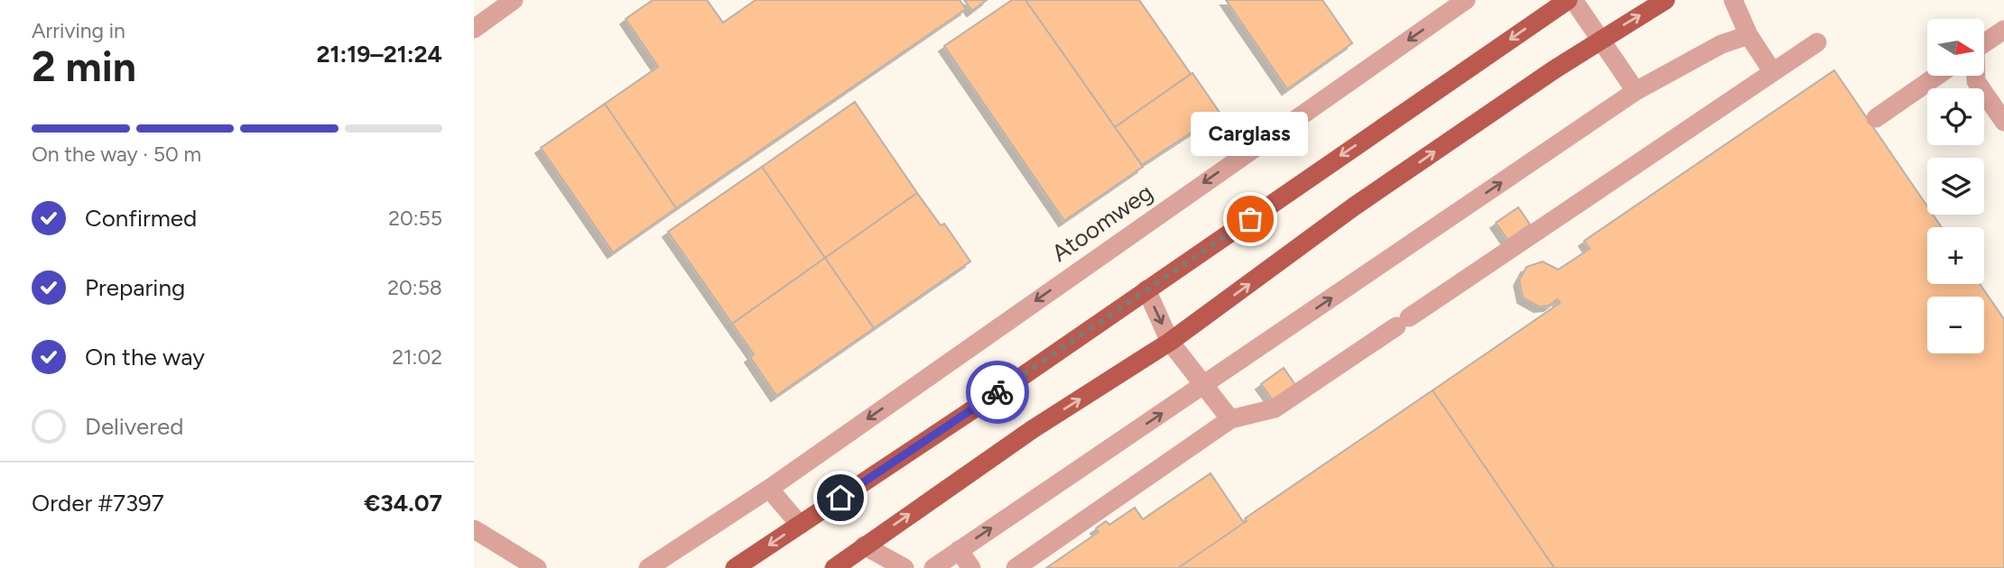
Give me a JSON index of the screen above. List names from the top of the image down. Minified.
{"streets":{"street":["Atoomweg"]},"places":["Carglass"],"north":"right","page":{"heading":["2 min","Arriving in","21:19–21:24"],"panel":["Order #7397","€34.07"],"map_buttons":["+","−"],"bar":"On the way · 50 m","bubble":"Carglass","list":[["Confirmed","20:55"],["Preparing","20:58"],["On the way","21:02"],"Delivered"]}}
